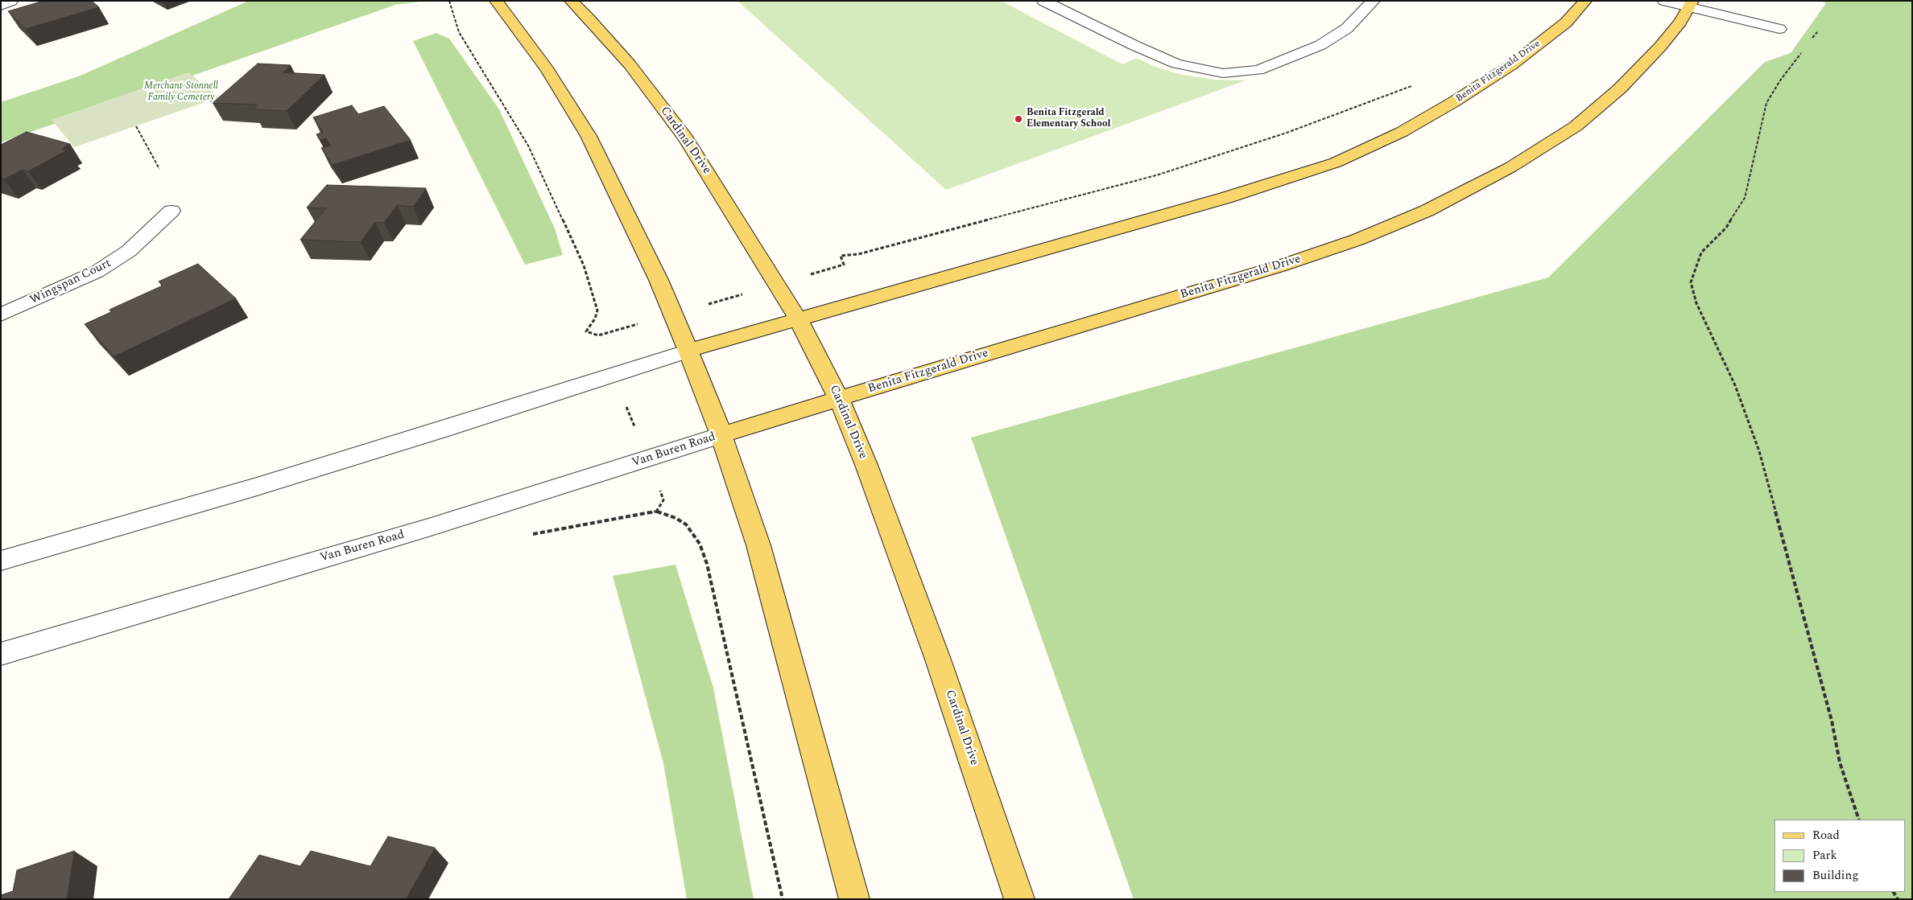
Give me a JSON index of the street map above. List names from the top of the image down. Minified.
{"streets":{"main road":["Benita Fitzgerald Drive","Cardinal Drive"],"street":["Wingspan Court","Van Buren Road"]},"crossings":[["Benita Fitzgerald Drive","Cardinal Drive"],["Benita Fitzgerald Drive","Van Buren Road"]],"parks":["Merchant-Stonnell Family Cemetery"],"places":["Benita Fitzgerald Elementary School"],"legend":["Road","Park","Building"]}
